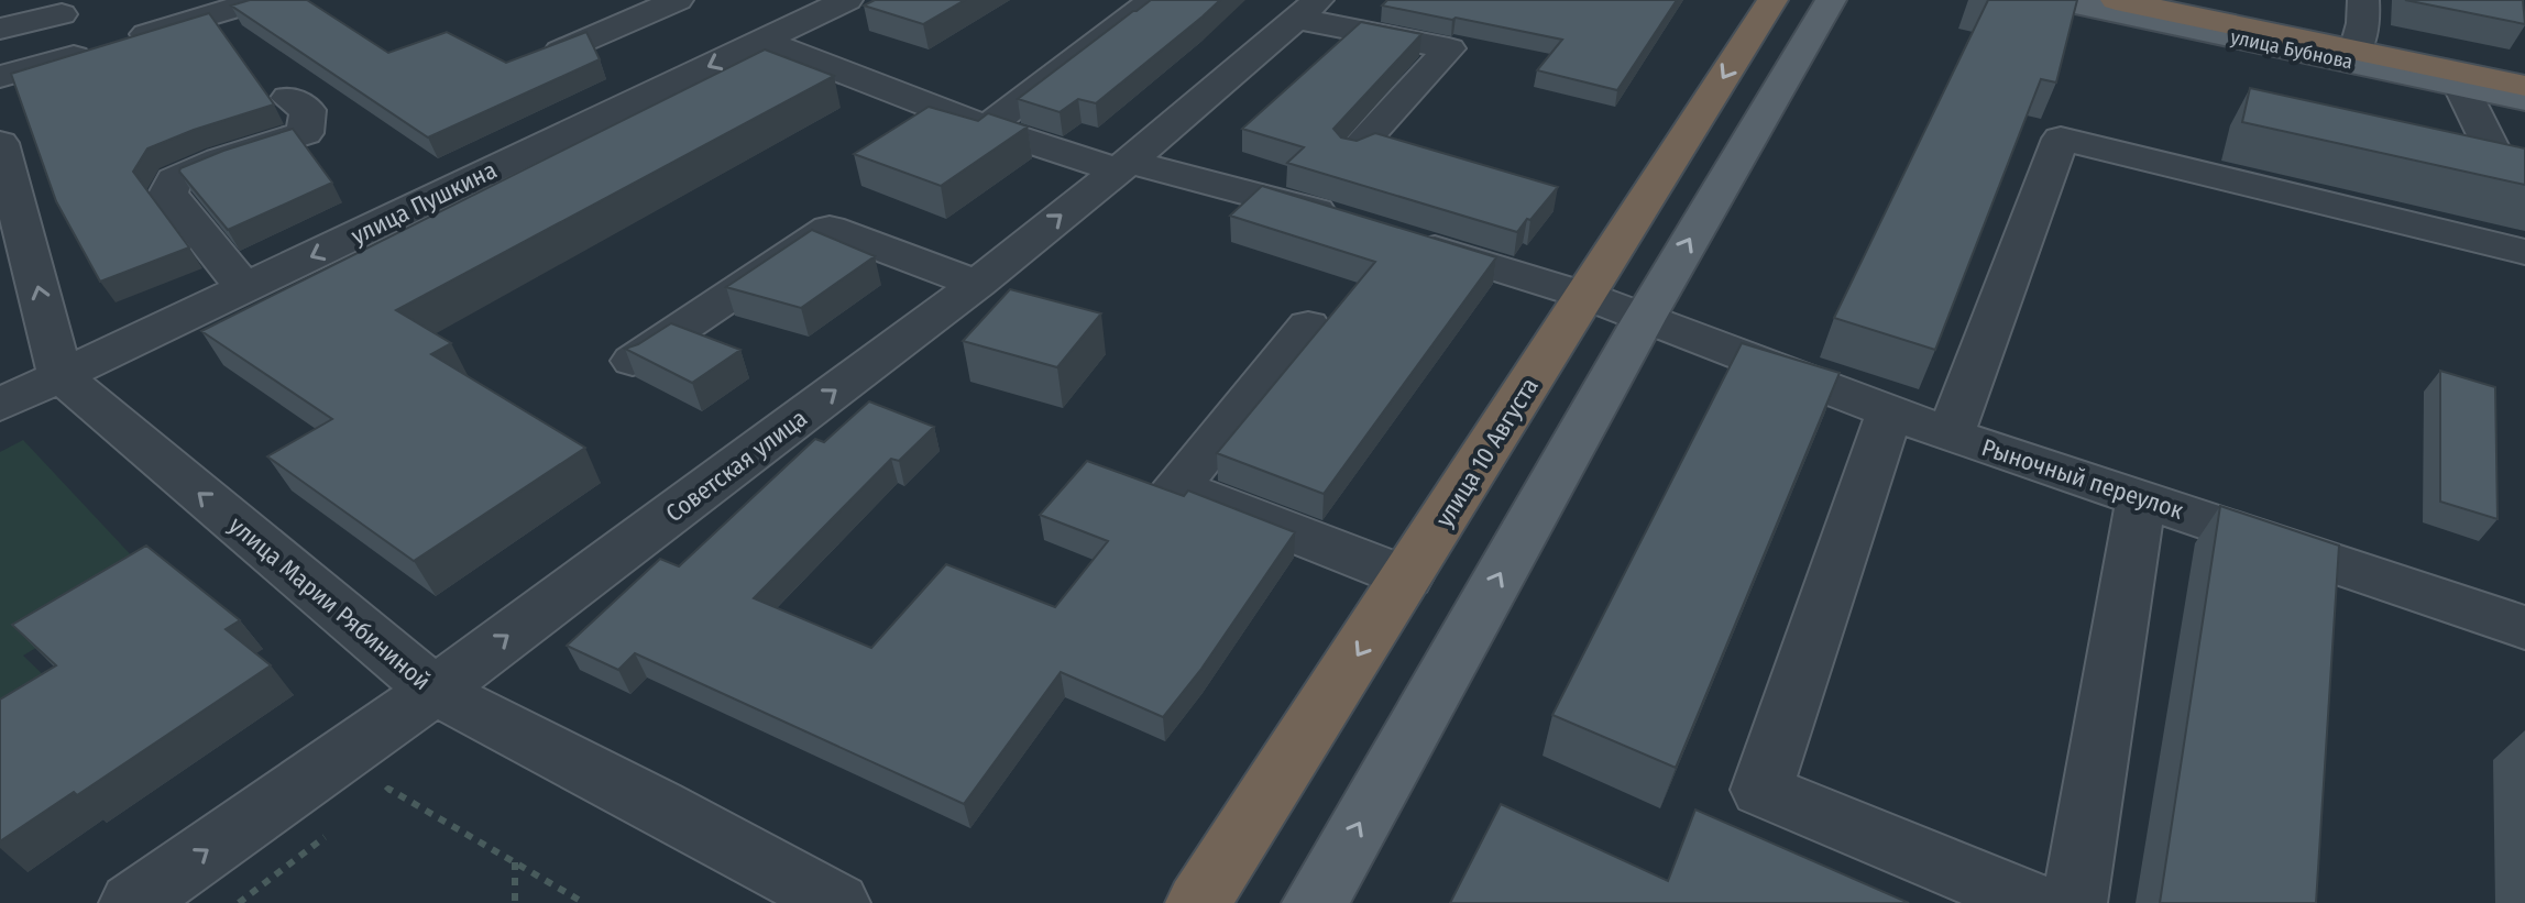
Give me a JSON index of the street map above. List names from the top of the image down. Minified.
{"streets":{"highway":["улица Бубнова","улица 10 Августа"],"street":["улица Пушкина","Советская улица","Рыночный переулок","улица Марии Рябининой"]},"crossings":[["улица Пушкина","улица Марии Рябининой"],["улица 10 Августа","Рыночный переулок"],["Советская улица","улица Марии Рябининой"]],"one_way":["улица 10 Августа","Советская улица","улица Марии Рябининой"]}
